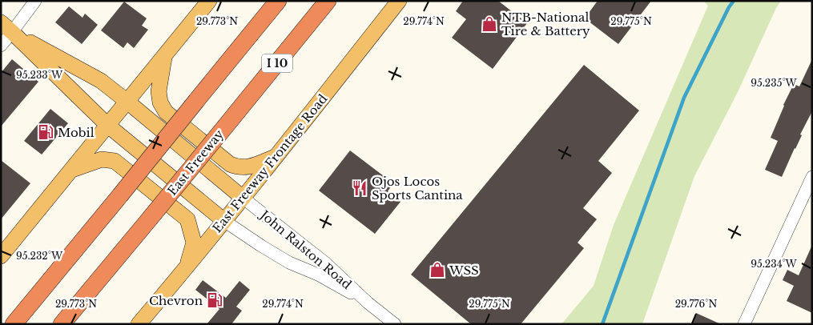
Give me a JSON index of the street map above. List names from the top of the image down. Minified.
{"streets":{"highway":["I 10","East Freeway"],"main road":["East Freeway Frontage Road","John Ralston Road"]},"crossings":[["East Freeway Frontage Road","John Ralston Road"]],"places":{"shop":["NTB-National Tire & Battery","WSS"],"fuel station":["Mobil","Chevron"],"restaurant":["Ojos Locos Sports Cantina"]},"coordinates":["29.773°N","29.774°N","29.775°N","95.233°W","95.235°W","95.232°W","95.234°W","29.776°N"]}
